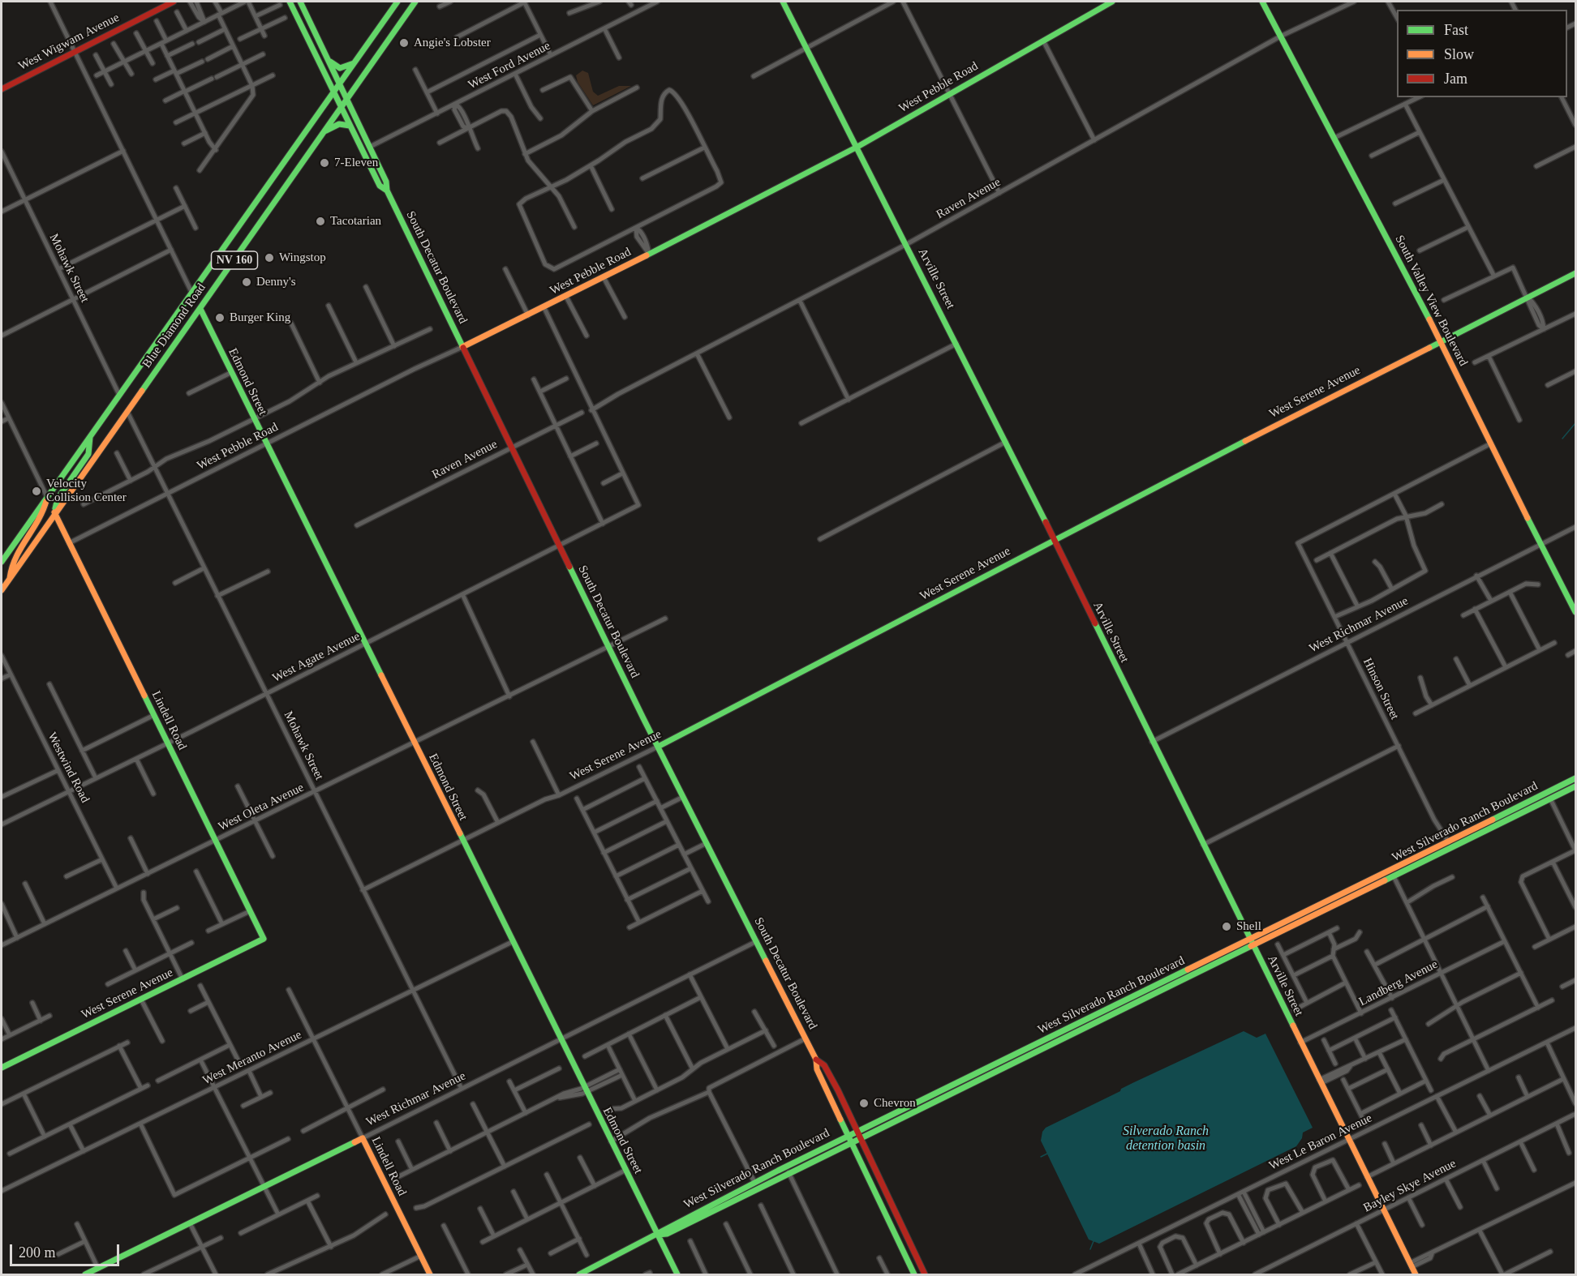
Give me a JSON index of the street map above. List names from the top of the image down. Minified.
{"streets":{"main road":["West Wigwam Avenue","West Pebble Road","NV 160","South Decatur Boulevard","Arville Street","South Valley View Boulevard","Blue Diamond Road","Edmond Street","West Serene Avenue","West Richmar Avenue","Lindell Road","West Silverado Ranch Boulevard"],"street":["West Ford Avenue","Raven Avenue","Mohawk Street","West Agate Avenue","Hinson Street","Westwind Road","West Oleta Avenue","Landberg Avenue","West Meranto Avenue","West Le Baron Avenue","Bayley Skye Avenue"]},"crossings":[["West Ford Avenue","South Decatur Boulevard"],["West Pebble Road","South Decatur Boulevard"],["West Pebble Road","Mohawk Street"],["West Pebble Road","Arville Street"],["West Pebble Road","Edmond Street"],["West Pebble Road","Lindell Road"],["Raven Avenue","South Decatur Boulevard"],["Raven Avenue","Arville Street"],["Raven Avenue","South Valley View Boulevard"],["South Decatur Boulevard","Blue Diamond Road"],["South Decatur Boulevard","West Serene Avenue"],["South Decatur Boulevard","West Richmar Avenue"],["South Decatur Boulevard","West Agate Avenue"],["South Decatur Boulevard","West Oleta Avenue"],["South Decatur Boulevard","West Silverado Ranch Boulevard"],["Mohawk Street","Blue Diamond Road"],["Mohawk Street","West Serene Avenue"],["Mohawk Street","West Richmar Avenue"],["Mohawk Street","West Agate Avenue"],["Mohawk Street","West Oleta Avenue"],["Mohawk Street","West Meranto Avenue"],["Arville Street","West Serene Avenue"],["Arville Street","West Richmar Avenue"],["Arville Street","West Silverado Ranch Boulevard"],["Arville Street","Landberg Avenue"],["Arville Street","West Le Baron Avenue"],["Arville Street","Bayley Skye Avenue"],["South Valley View Boulevard","West Serene Avenue"],["South Valley View Boulevard","West Richmar Avenue"],["Blue Diamond Road","Edmond Street"],["Blue Diamond Road","Lindell Road"],["Edmond Street","West Serene Avenue"],["Edmond Street","West Richmar Avenue"],["Edmond Street","West Agate Avenue"],["Edmond Street","West Oleta Avenue"],["Edmond Street","West Silverado Ranch Boulevard"],["Edmond Street","West Meranto Avenue"],["West Serene Avenue","Lindell Road"],["West Richmar Avenue","Hinson Street"],["West Richmar Avenue","Lindell Road"],["West Agate Avenue","Lindell Road"],["West Agate Avenue","Westwind Road"],["Hinson Street","West Silverado Ranch Boulevard"],["Lindell Road","West Oleta Avenue"],["Lindell Road","West Meranto Avenue"],["Westwind Road","West Oleta Avenue"]],"water":["Silverado Ranch detention basin"],"places":["Angie's Lobster","7-Eleven","Tacotarian","Wingstop","Denny's","Burger King","Velocity Collision Center","Shell","Chevron"],"legend":["Fast","Slow","Jam"],"scale_bar":"200 m"}
